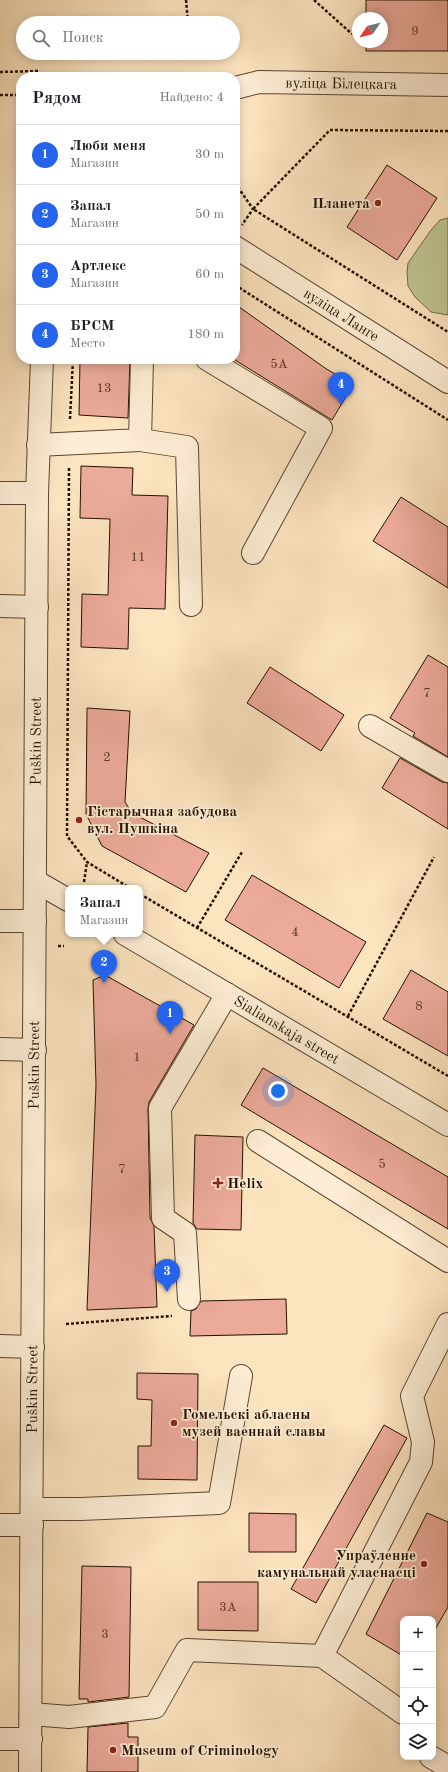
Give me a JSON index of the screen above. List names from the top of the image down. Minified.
{"streets":{"street":["вуліца Білецкага","вуліца Ланге","Puškin Street","Sialianskaja street"]},"places":{"other":["Планета","Гістарычная забудова вул. Пушкіна","Гомельскі абласны музей ваеннай славы","Упраўленне камунальнай уласнасці","Museum of Criminology"],"health":["Helix"]},"house_numbers":["9","5А","13","11","7","2","4","8","1","5","7","3А","3"],"north":"bottom left","page":{"search":"Поиск","heading":["Рядом","Найдено: 4"],"list":[{"mark":"1","name":"Люби меня","note":"Магазин","value":"30 m"},{"mark":"2","name":"Запал","note":"Магазин","value":"50 m"},{"mark":"3","name":"Артлекс","note":"Магазин","value":"60 m"},{"mark":"4","name":"БРСМ","note":"Место","value":"180 m"}],"pins":["4","2","1","3"],"popup":["Запал","Магазин"],"map_buttons":["+","−"]}}
